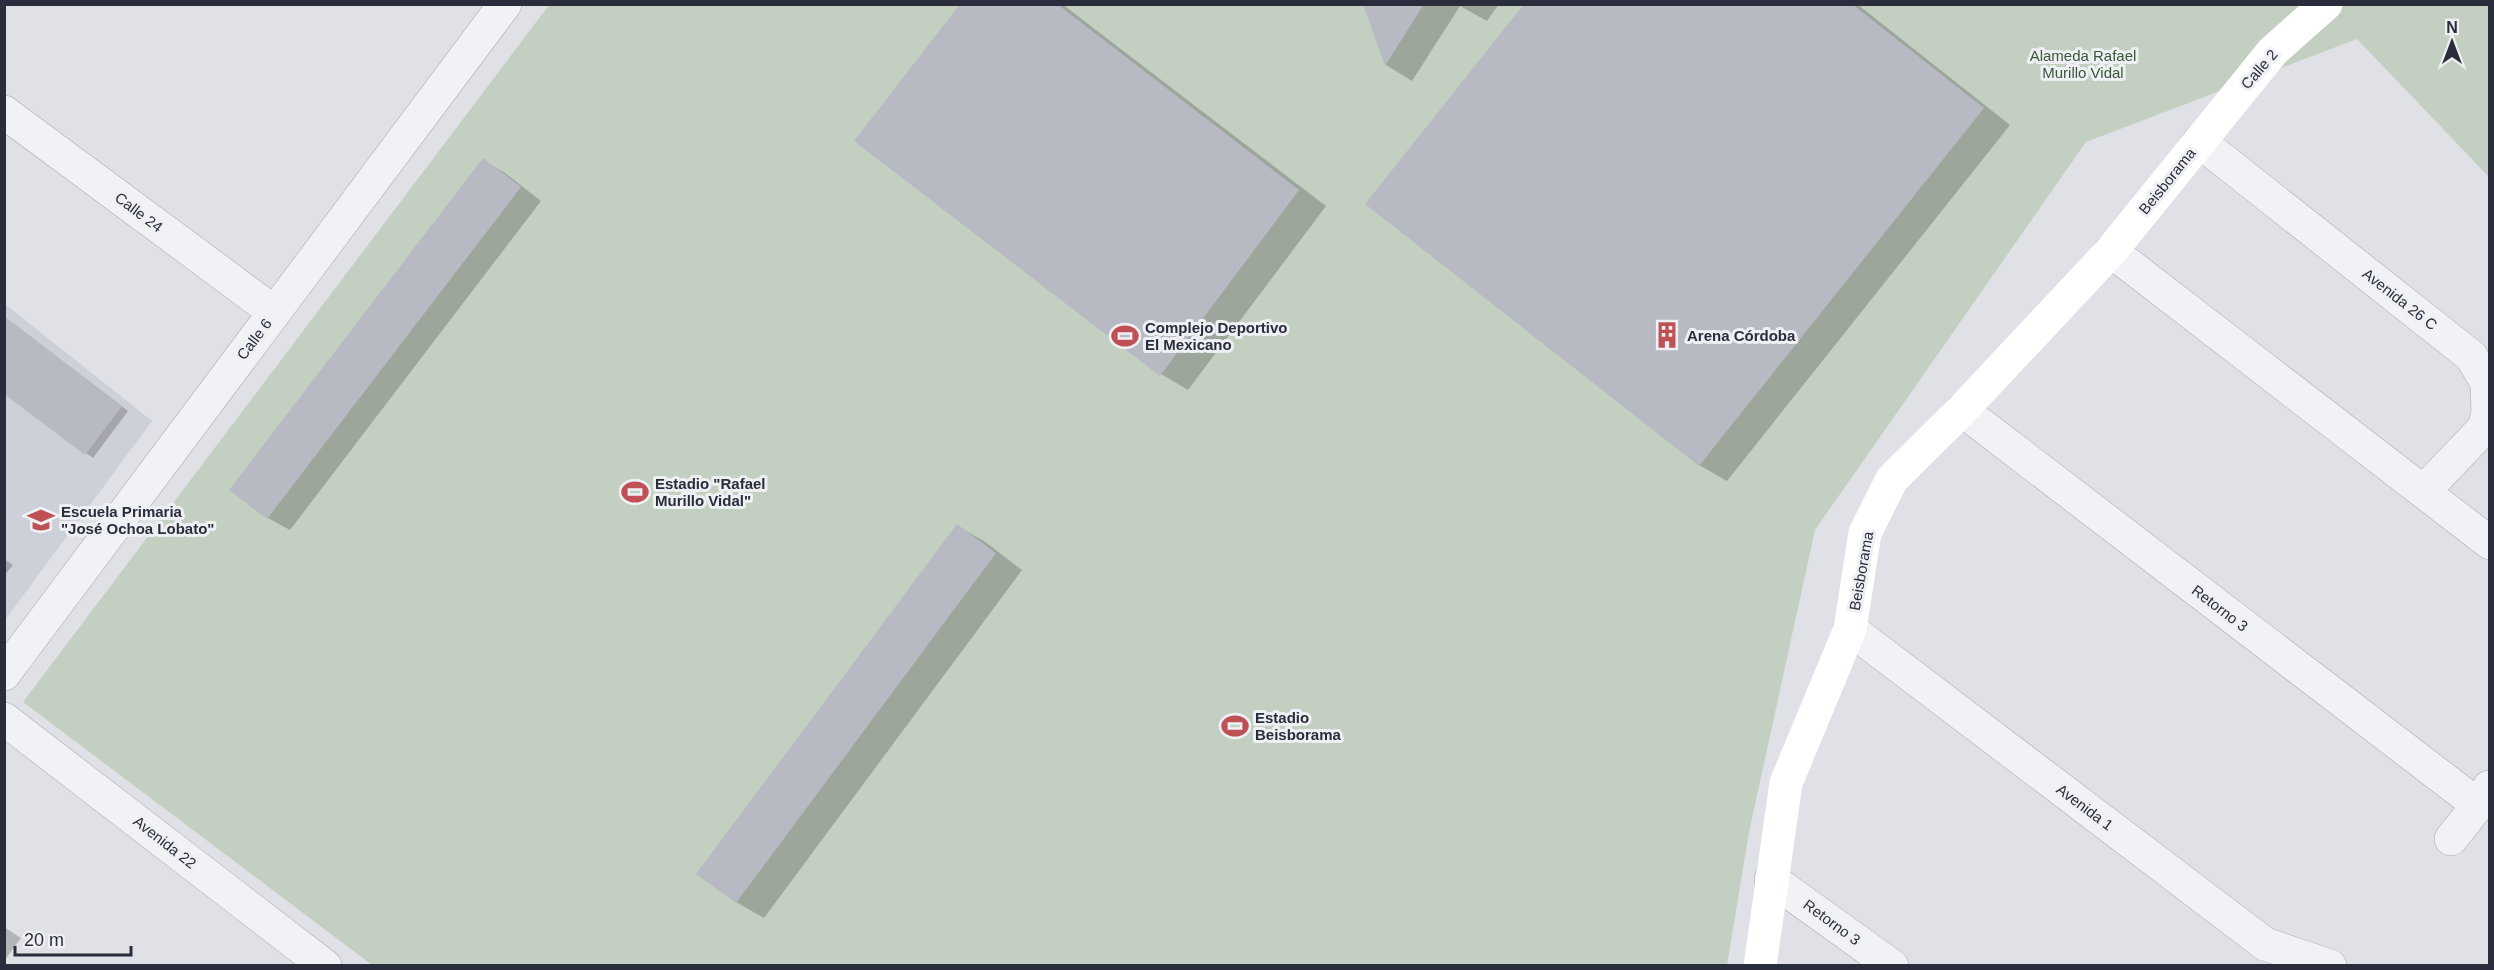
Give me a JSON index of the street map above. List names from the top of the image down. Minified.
{"streets":{"street":["Calle 2","Beisborama","Calle 24","Avenida 26 C","Calle 6","Retorno 3","Avenida 1","Avenida 22"]},"crossings":[["Calle 2","Beisborama"],["Calle 2","Avenida 26 C"],["Beisborama","Avenida 26 C"],["Beisborama","Retorno 3"],["Beisborama","Avenida 1"],["Calle 24","Calle 6"]],"parks":["Alameda Rafael Murillo Vidal"],"places":{"building":["Arena Córdoba"],"sports":["Complejo Deportivo El Mexicano","Estadio \"Rafael Murillo Vidal\"","Estadio Beisborama"],"school or university":["Escuela Primaria \"José Ochoa Lobato\""]},"scale_bar":"20 m","north":"top"}
